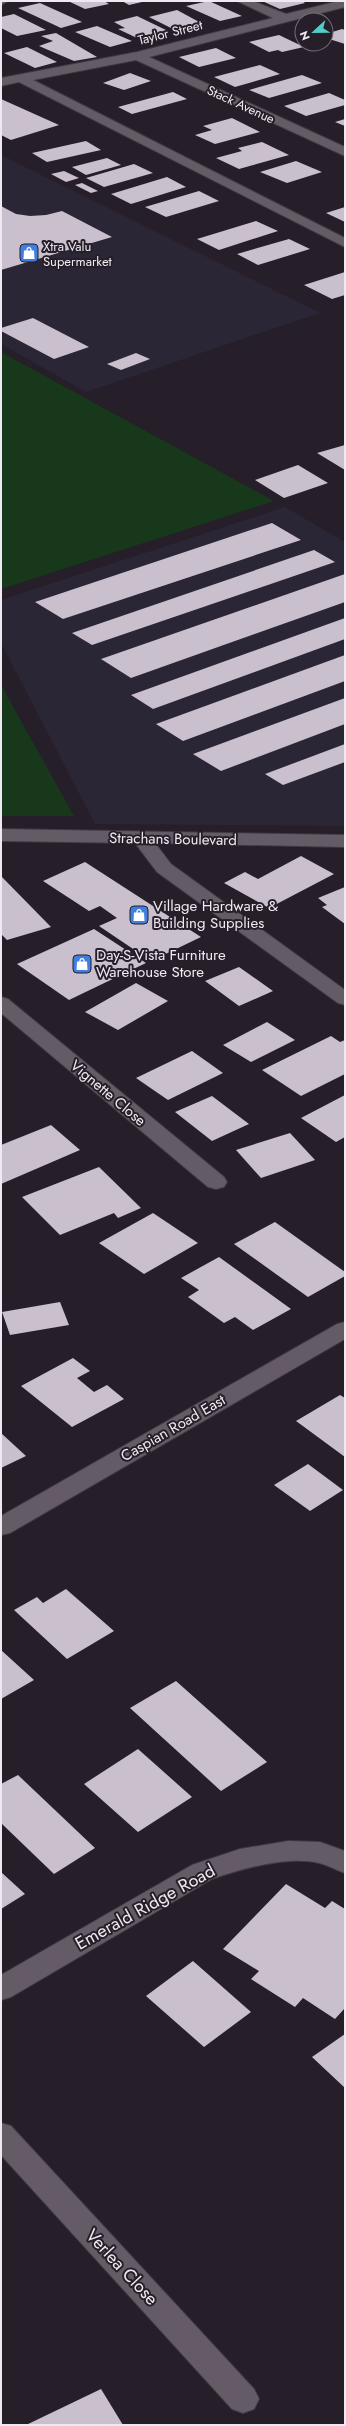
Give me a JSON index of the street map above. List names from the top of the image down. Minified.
{"streets":{"street":["Taylor Street","Stack Avenue","Strachans Boulevard","Vignette Close","Caspian Road East","Emerald Ridge Road","Verlea Close"]},"crossings":[["Taylor Street","Stack Avenue"]],"places":{"shop":["Xtra Valu Supermarket","Village Hardware & Building Supplies","Day-S-Vista Furniture Warehouse Store"]},"north":"left"}
